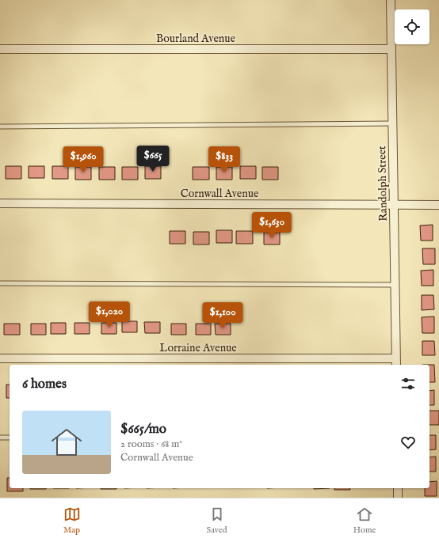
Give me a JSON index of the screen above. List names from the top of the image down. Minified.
{"streets":{"street":["Bourland Avenue","Randolph Street","Cornwall Avenue","Lorraine Avenue"]},"crossings":[["Bourland Avenue","Randolph Street"],["Randolph Street","Cornwall Avenue"],["Randolph Street","Lorraine Avenue"]],"page":{"price":["$665","$1,960","$833","$1,630","$1,020","$1,100"],"heading":"6 homes","list":[{"name":"$665/mo","note":"2 rooms · 68 m² · Cornwall Avenue"}],"tabs":["Map","Saved","Home"]}}
